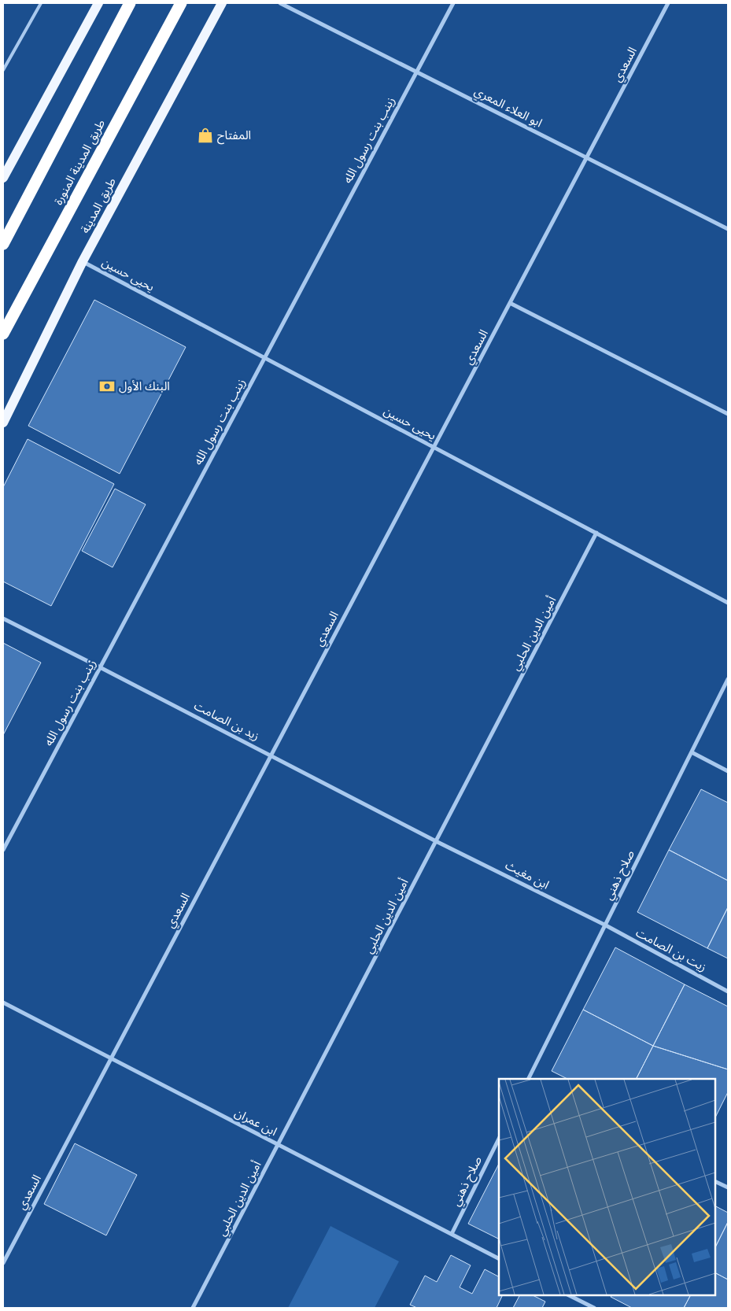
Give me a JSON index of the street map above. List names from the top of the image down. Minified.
{"streets":{"highway":["طريق المدينة المنورة"],"main road":["طريق المدينة"],"street":["السعدي","ابو العلاء المعري","زينب بنت رسول الله","يحيى حسين","أمين الدين الحلبي","زيد بن الصامت","ابن مغيث","صلاح ذهني","زيت بن الصامت","ابن عمران"]},"crossings":[["السعدي","ابو العلاء المعري"],["السعدي","يحيى حسين"],["السعدي","زيد بن الصامت"],["السعدي","ابن عمران"],["ابو العلاء المعري","زينب بنت رسول الله"],["زينب بنت رسول الله","يحيى حسين"],["زينب بنت رسول الله","زيد بن الصامت"],["طريق المدينة","يحيى حسين"],["يحيى حسين","أمين الدين الحلبي"],["أمين الدين الحلبي","زيد بن الصامت"],["أمين الدين الحلبي","ابن مغيث"],["أمين الدين الحلبي","ابن عمران"],["زيد بن الصامت","ابن مغيث"],["ابن مغيث","صلاح ذهني"],["ابن مغيث","زيت بن الصامت"],["صلاح ذهني","زيت بن الصامت"],["صلاح ذهني","ابن عمران"]],"places":{"shop":["المفتاح"],"bank":["البنك الأول"]}}
